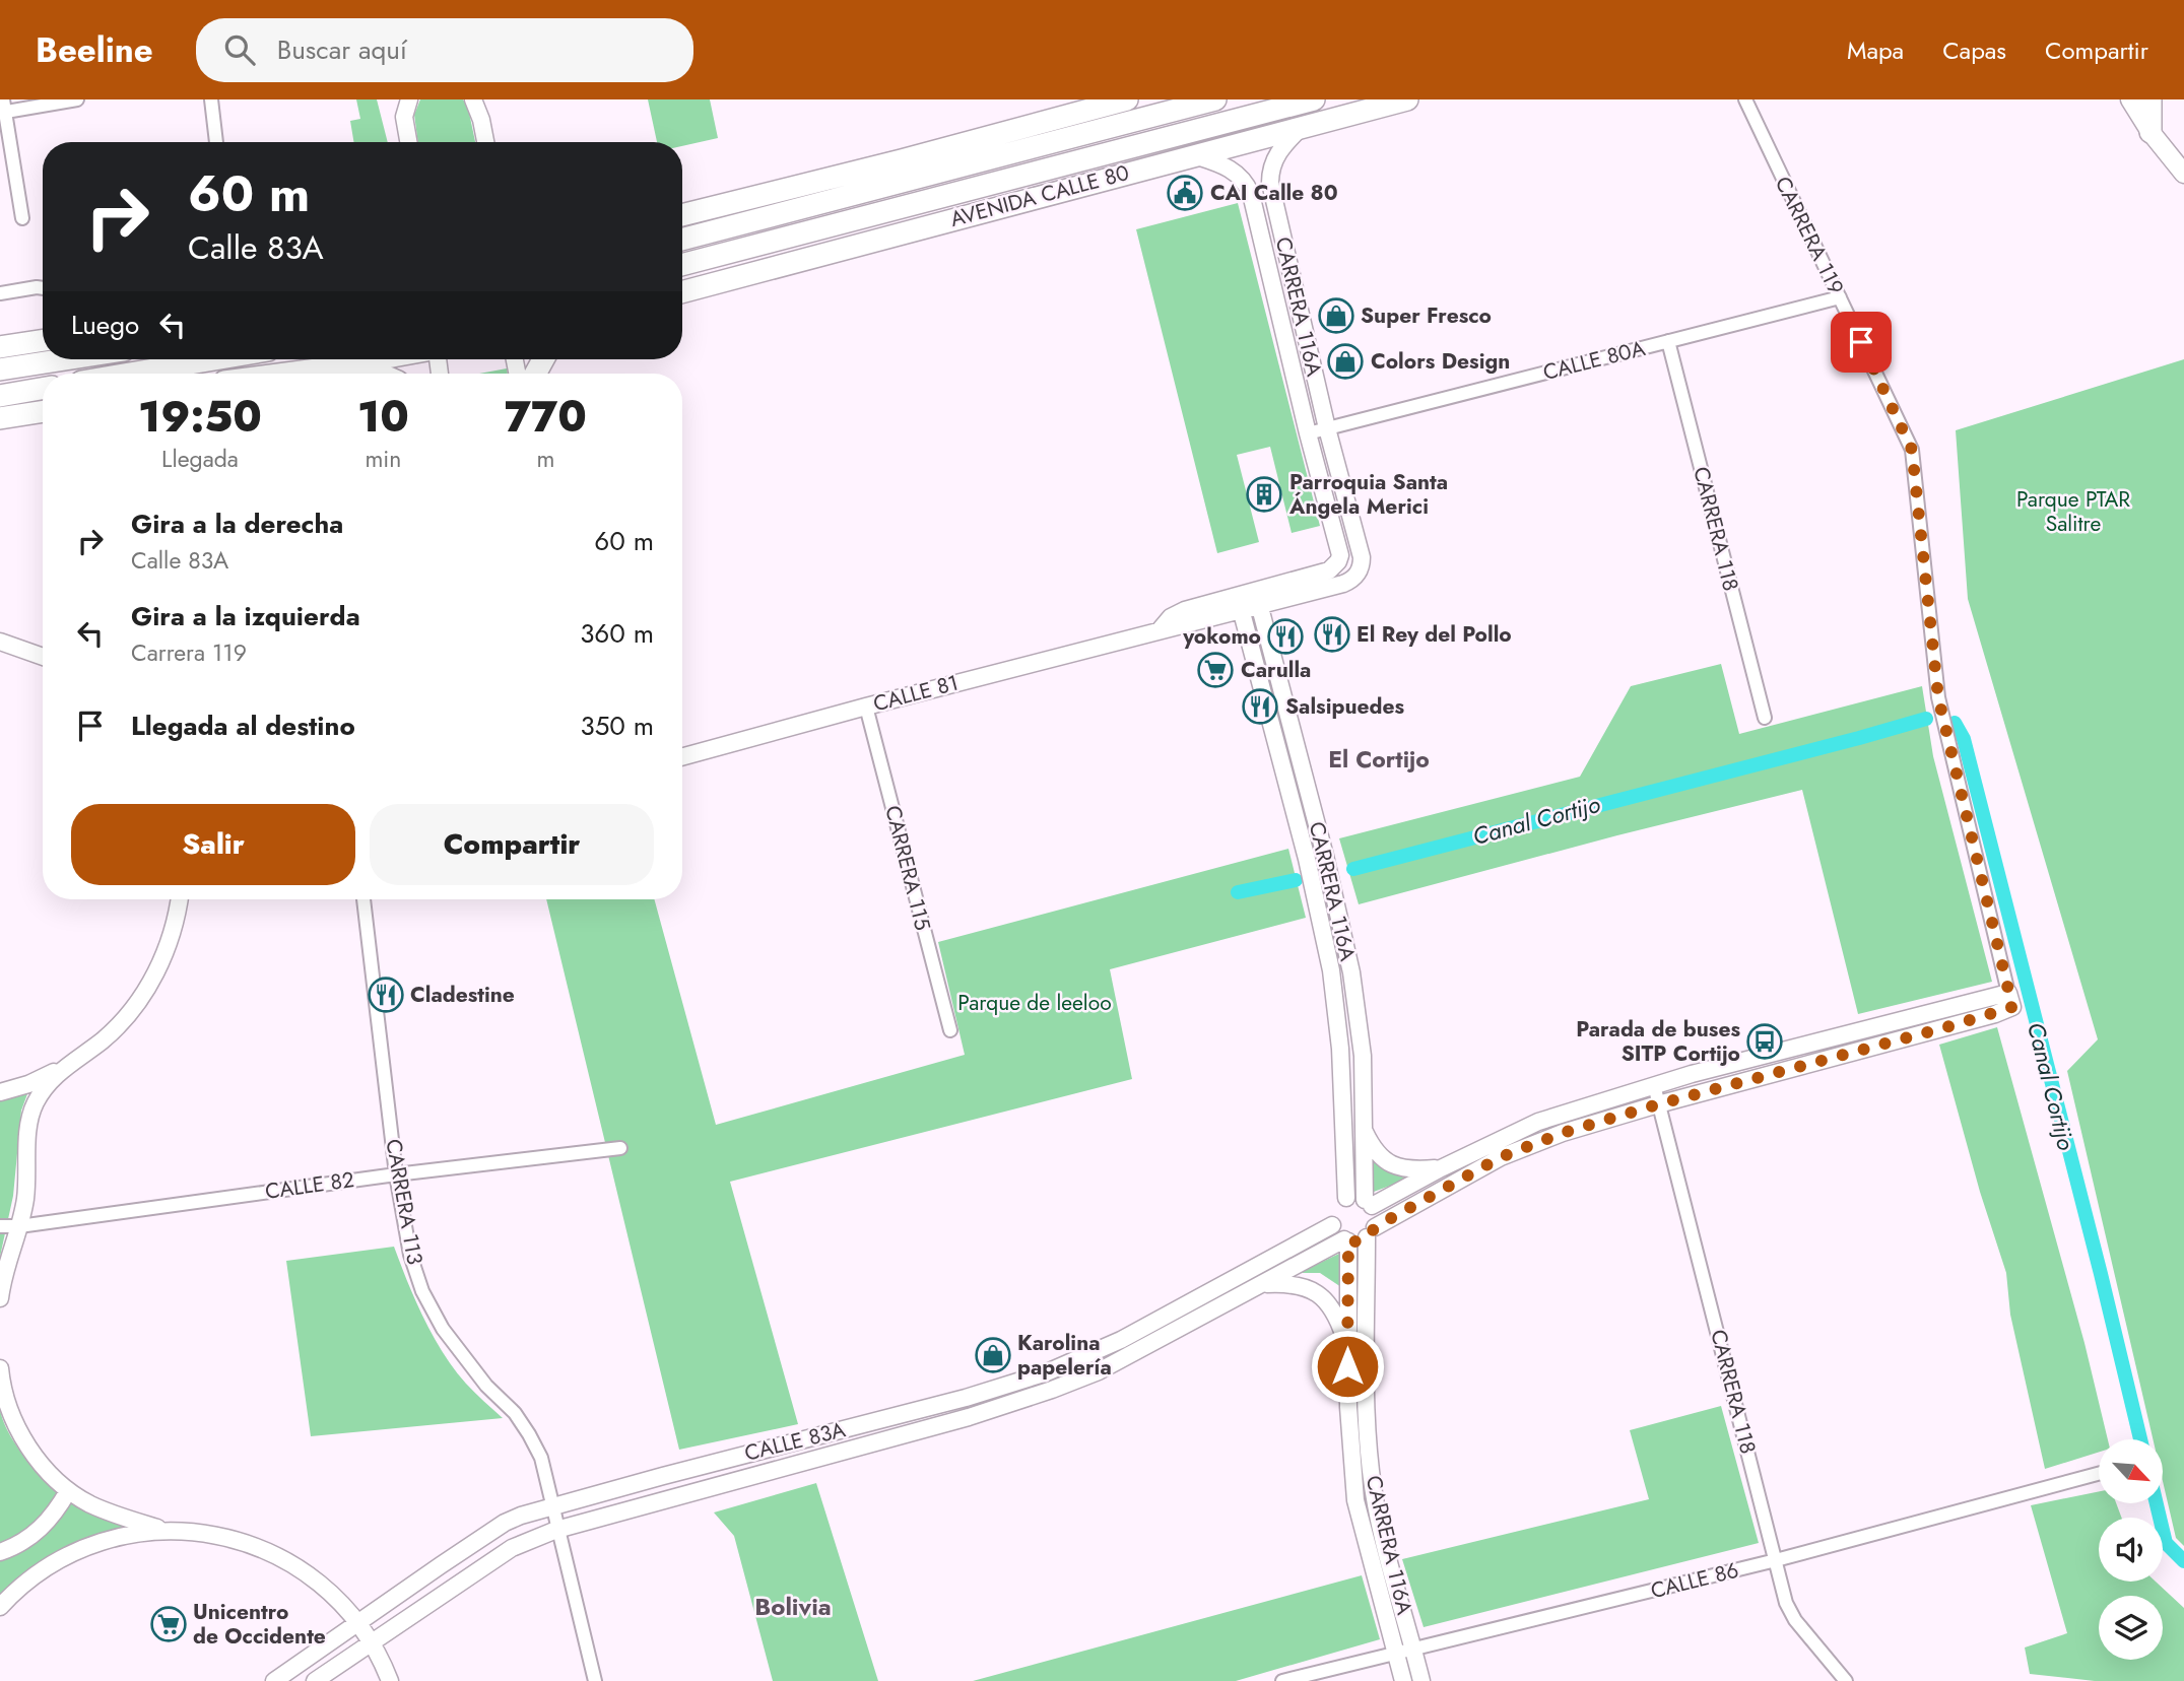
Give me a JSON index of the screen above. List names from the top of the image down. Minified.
{"streets":{"highway":["AVENIDA CALLE 80"],"street":["CARRERA 119","CARRERA 116A","CALLE 80A","CARRERA 118","CALLE 81","CARRERA 115","CALLE 82","CARRERA 113","CALLE 83A","CALLE 86"]},"crossings":[["AVENIDA CALLE 80","CARRERA 116A"],["CARRERA 119","CALLE 80A"],["CARRERA 116A","CALLE 80A"],["CARRERA 116A","CALLE 81"],["CARRERA 116A","CALLE 83A"],["CARRERA 116A","CALLE 86"],["CALLE 80A","CARRERA 118"],["CARRERA 118","CALLE 86"],["CALLE 81","CARRERA 115"],["CALLE 82","CARRERA 113"],["CARRERA 113","CALLE 83A"]],"districts":["El Cortijo","Bolivia"],"water":["Canal Cortijo"],"parks":["Parque PTAR Salitre","Parque de leeloo"],"places":{"public building":["CAI Calle 80"],"shop":["Super Fresco","Colors Design","Karolina papelería"],"building":["Parroquia Santa Ángela Merici"],"restaurant":["El Rey del Pollo","yokomo","Salsipuedes","Cladestine"],"supermarket":["Carulla","Unicentro de Occidente"],"bus stop":["Parada de buses SITP Cortijo"]},"north":"bottom right","page":{"header":"Beeline","search":"Buscar aquí","nav":["Mapa","Capas","Compartir"],"turn":["60 m","Calle 83A"],"then":"Luego","eta":["19:50","Llegada","10","min","770","m"],"list":[{"name":"Gira a la derecha","note":"Calle 83A","value":"60 m"},{"name":"Gira a la izquierda","note":"Carrera 119","value":"360 m"},{"name":"Llegada al destino","value":"350 m"}],"buttons":["Salir","Compartir"]}}
